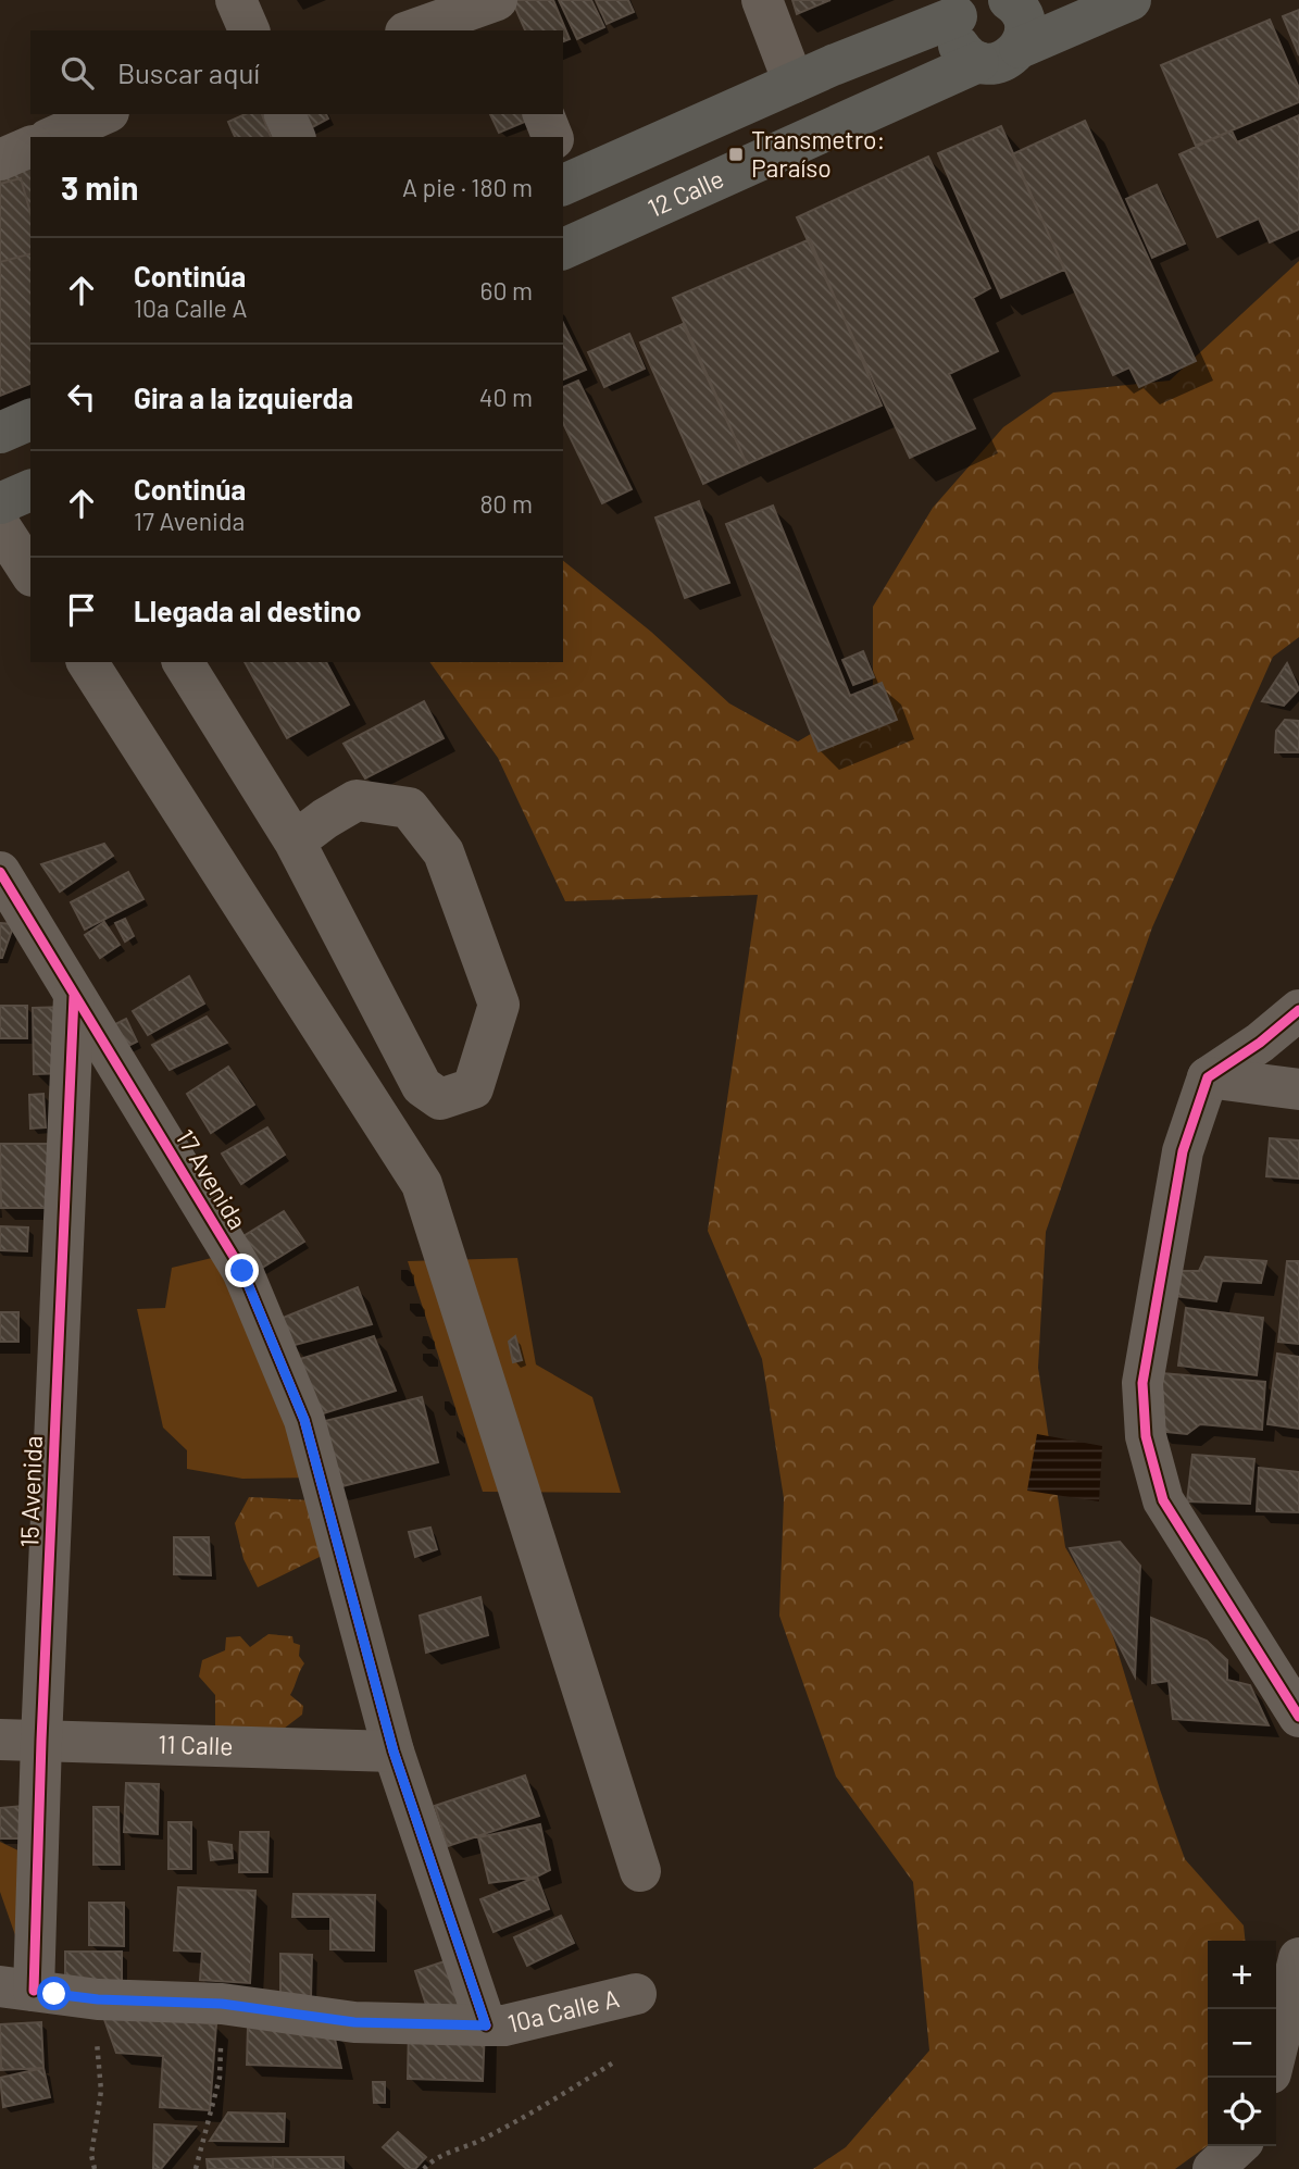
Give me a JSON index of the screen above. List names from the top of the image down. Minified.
{"streets":{"main road":["12 Calle"],"street":["17 Avenida","15 Avenida","11 Calle","10a Calle A"]},"crossings":[["17 Avenida","15 Avenida"],["17 Avenida","11 Calle"],["17 Avenida","10a Calle A"],["15 Avenida","11 Calle"],["15 Avenida","10a Calle A"]],"places":{"transit":["Transmetro: Paraíso"]},"page":{"search":"Buscar aquí","heading":["3 min","A pie · 180 m"],"list":[["Continúa","10a Calle A","60 m"],["Gira a la izquierda","40 m"],["Continúa","17 Avenida","80 m"],"Llegada al destino"],"map_buttons":["+","−"]}}
